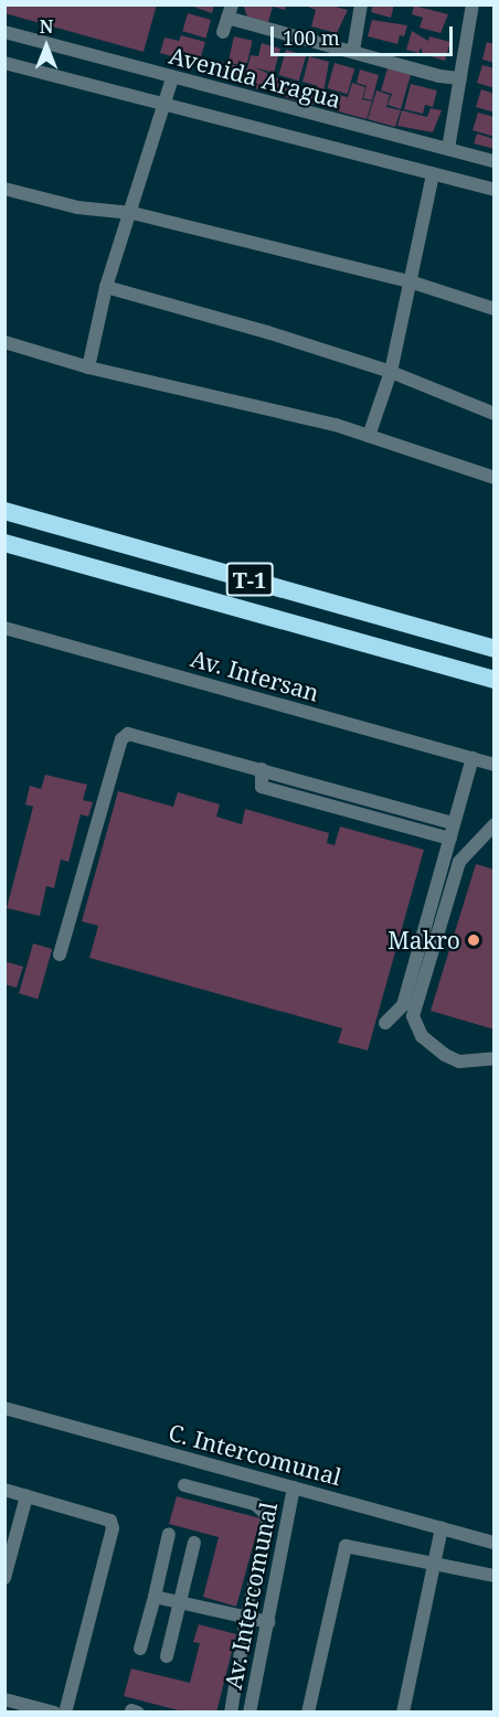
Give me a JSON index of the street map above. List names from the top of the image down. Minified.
{"streets":{"highway":["T-1"],"street":["Avenida Aragua","Av. Intersan","C. Intercomunal","Av. Intercomunal"]},"crossings":[["C. Intercomunal","Av. Intercomunal"]],"places":["Makro"],"scale_bar":"100 m","north":"top"}
